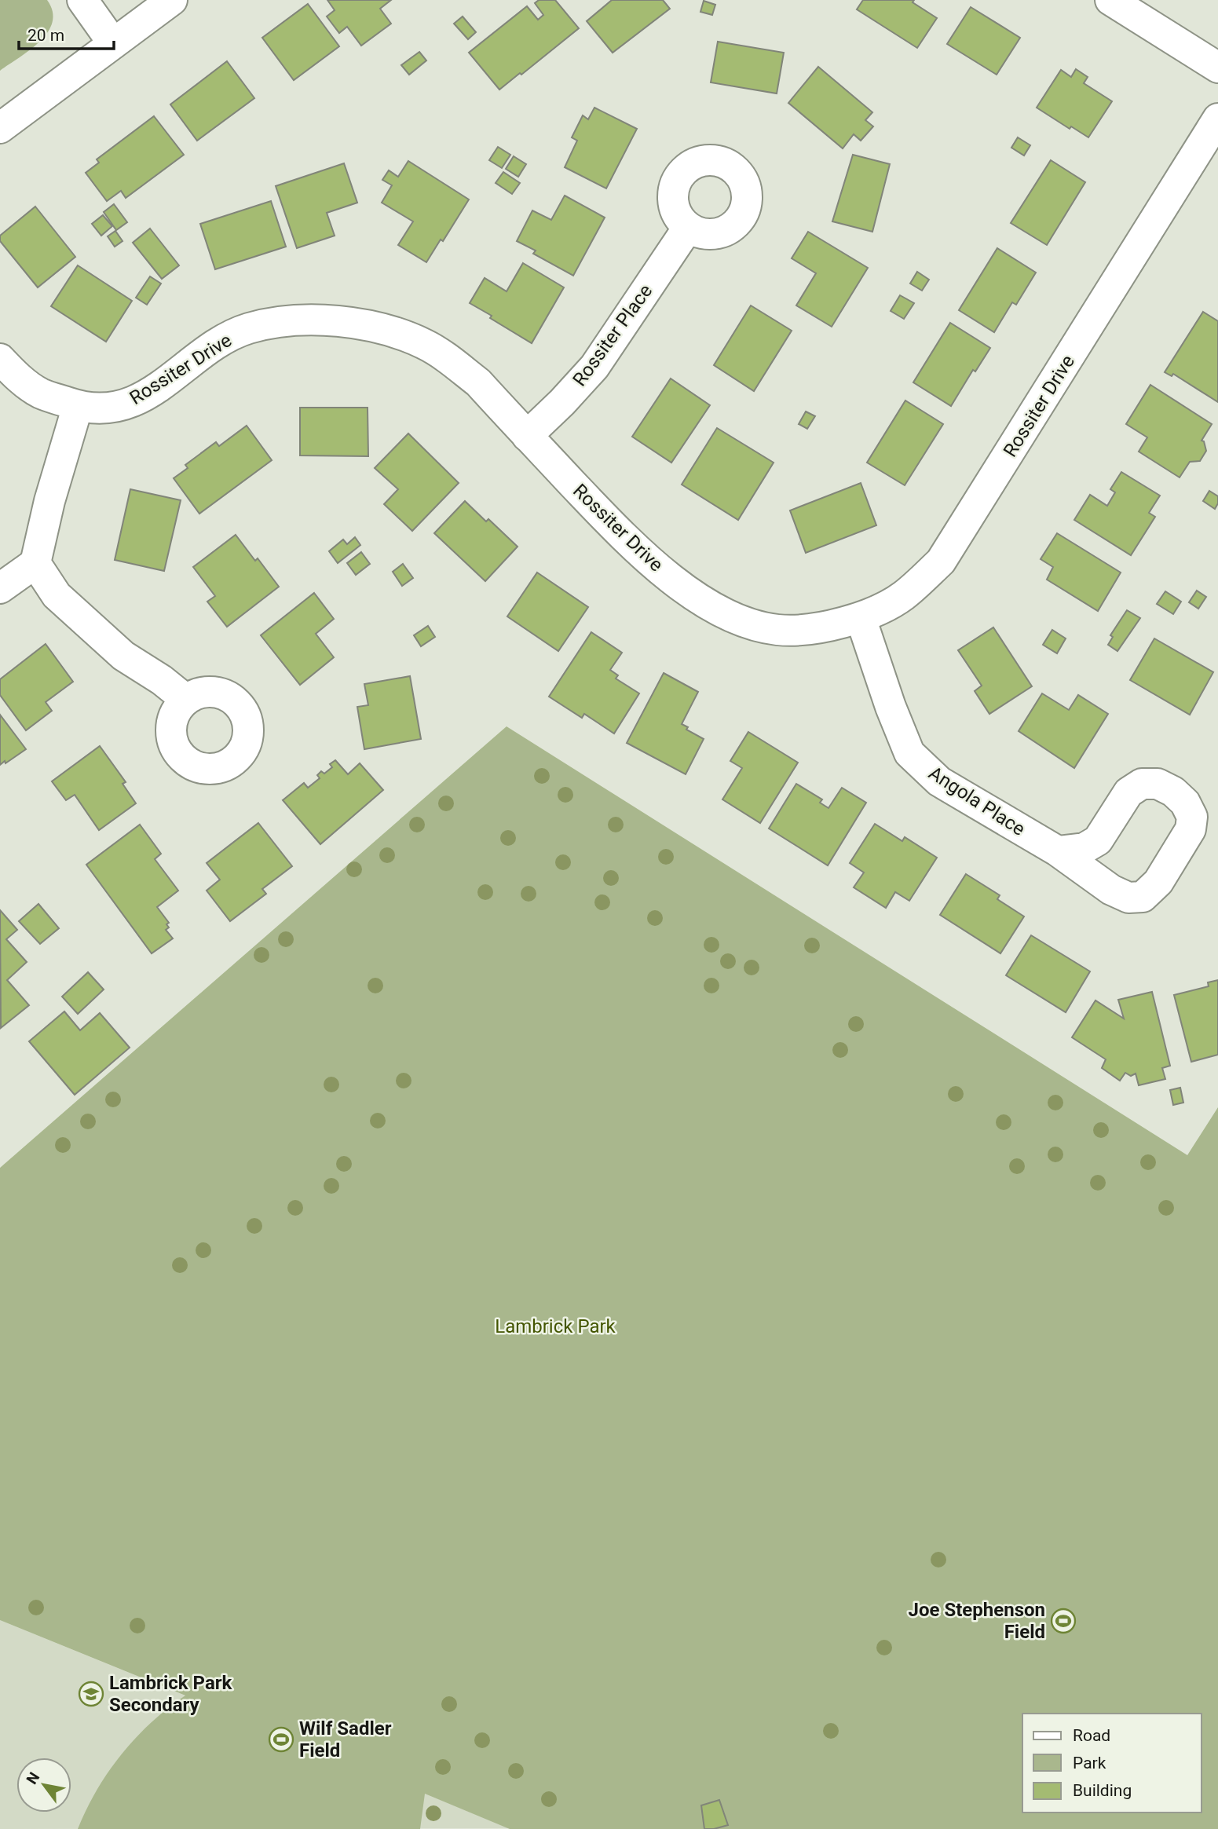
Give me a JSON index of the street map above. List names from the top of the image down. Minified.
{"streets":{"street":["Rossiter Place","Rossiter Drive","Angola Place"]},"crossings":[["Rossiter Place","Rossiter Drive"],["Rossiter Drive","Angola Place"]],"parks":["Lambrick Park"],"places":{"sports":["Joe Stephenson Field","Wilf Sadler Field"],"school or university":["Lambrick Park Secondary"]},"legend":["Road","Park","Building"],"scale_bar":"20 m","north":"top left"}
